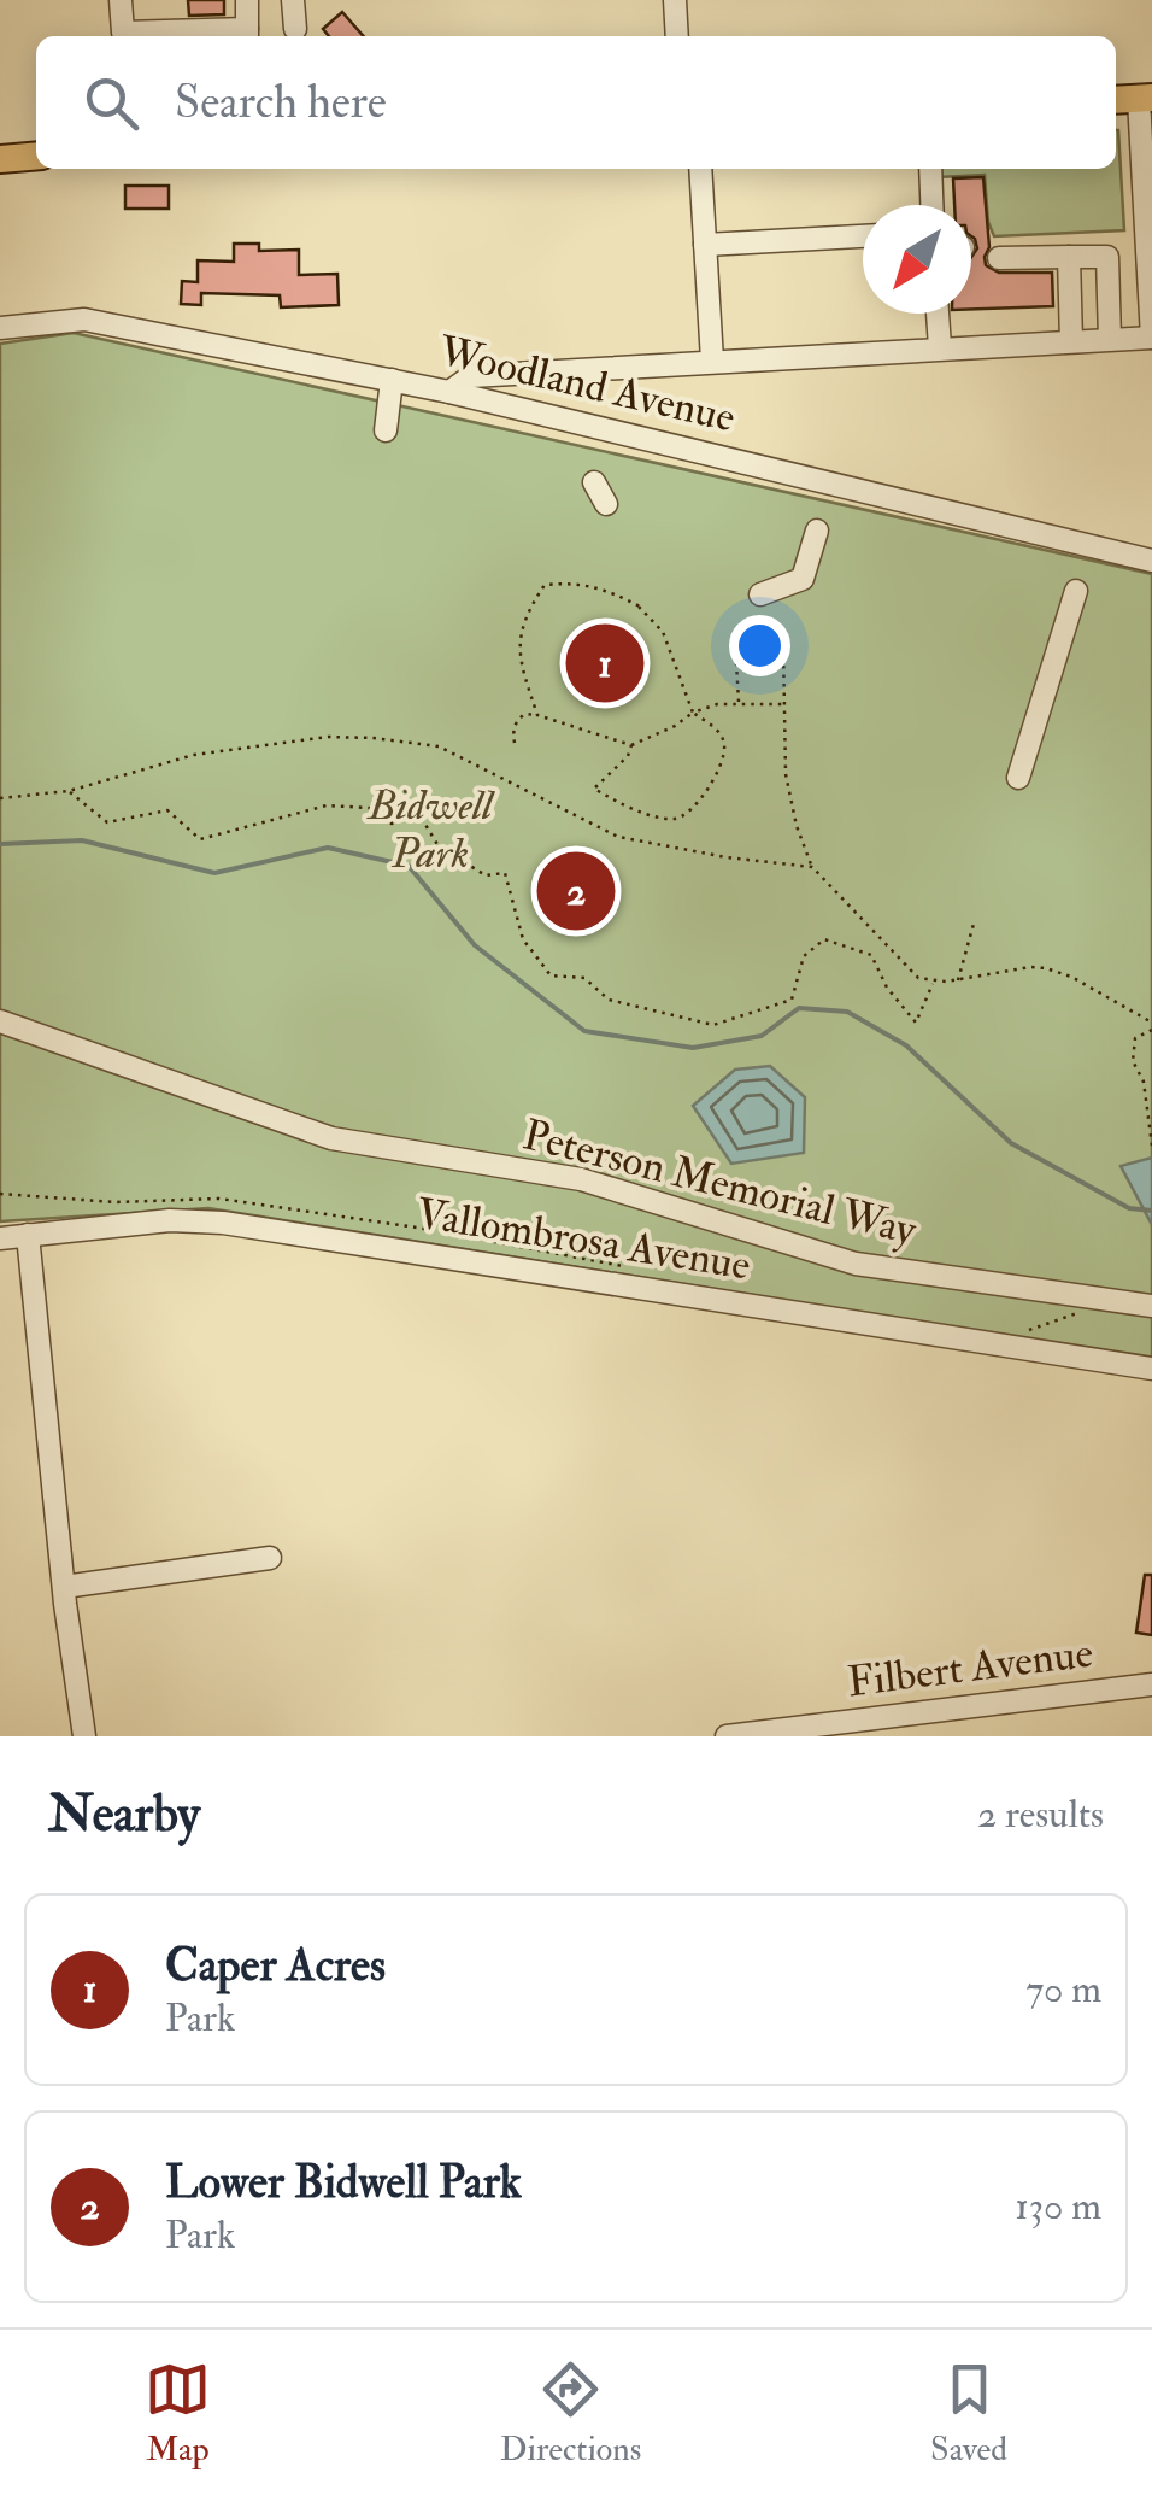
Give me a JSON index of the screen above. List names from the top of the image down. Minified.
{"streets":{"street":["Woodland Avenue","Peterson Memorial Way","Vallombrosa Avenue","Filbert Avenue"]},"parks":["Bidwell Park"],"north":"bottom left","page":{"search":"Search here","pins":["1","2"],"heading":["Nearby","2 results"],"list":[{"mark":"1","name":"Caper Acres","note":"Park","value":"70 m"},{"mark":"2","name":"Lower Bidwell Park","note":"Park","value":"130 m"}],"nav":["Map","Directions","Saved"]}}
